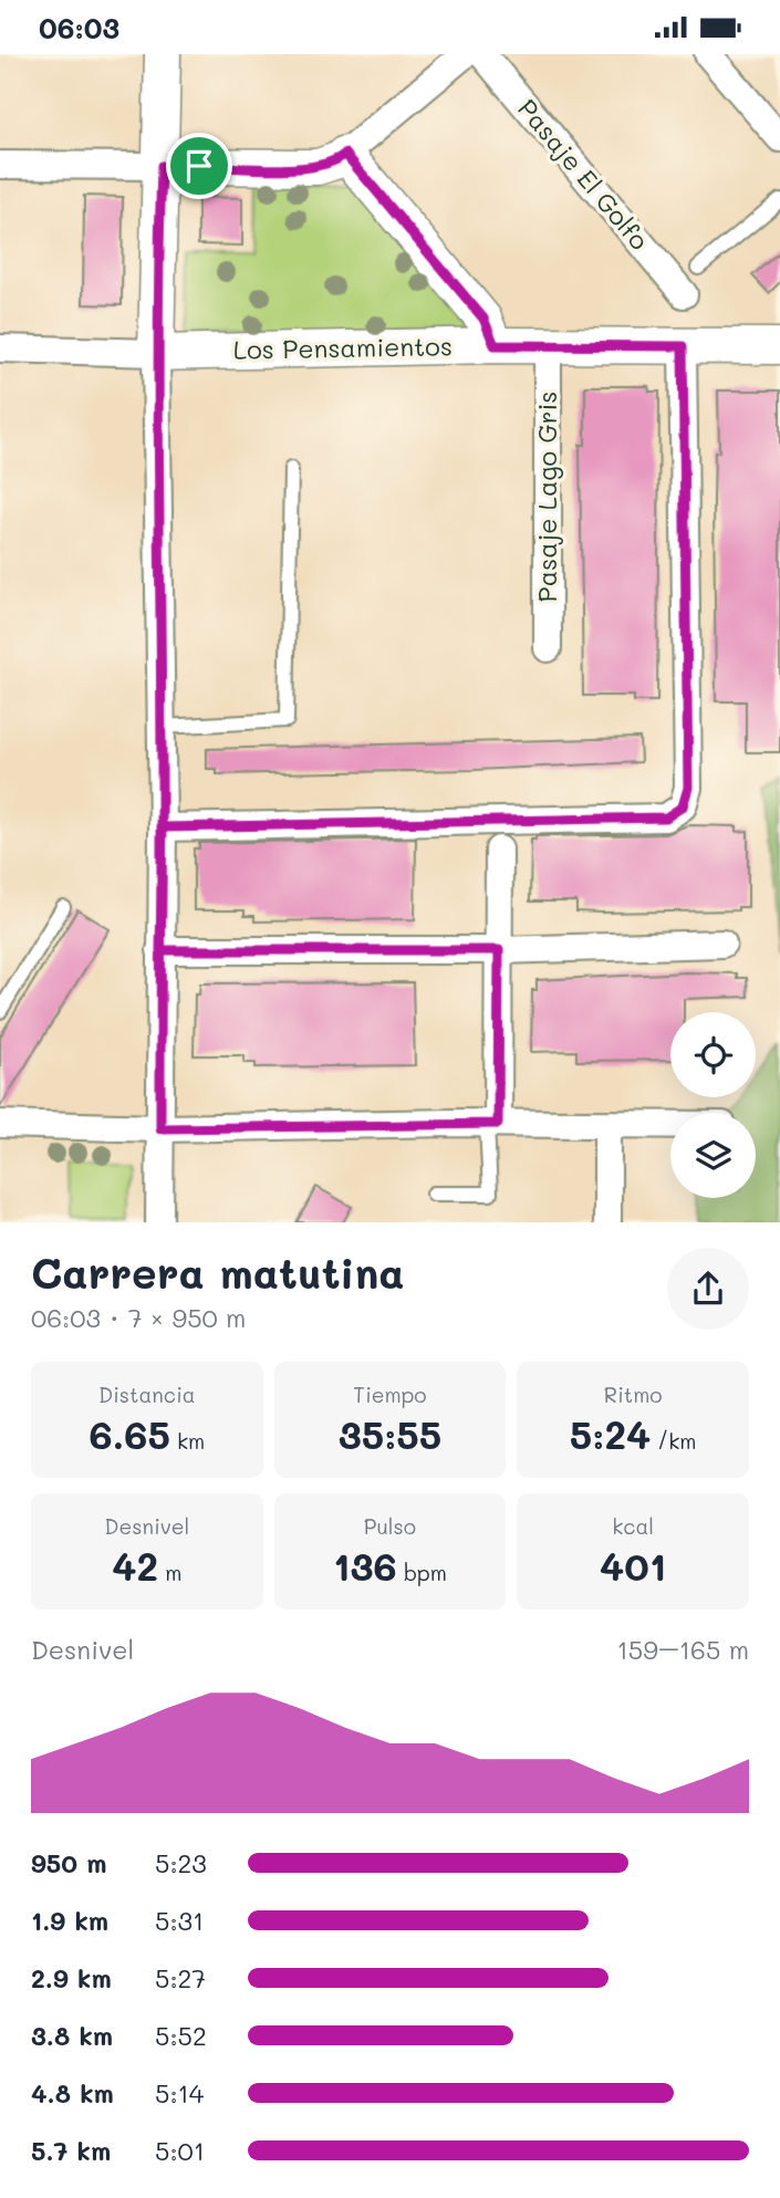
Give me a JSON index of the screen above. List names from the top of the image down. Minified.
{"streets":{"street":["Pasaje El Golfo","Los Pensamientos","Pasaje Lago Gris"]},"crossings":[["Los Pensamientos","Pasaje Lago Gris"]],"page":{"status":"06:03","heading":["Carrera matutina","06:03 · 7 × 950 m"],"stats":[["Distancia","6.65 km"],["Tiempo","35:55"],["Ritmo","5:24 /km"],["Desnivel","42 m"],["Pulso","136 bpm"],["kcal","401"]],"chart":["Desnivel","159–165 m"],"list":[{"name":"950 m","note":"5:23"},{"name":"1.9 km","note":"5:31"},{"name":"2.9 km","note":"5:27"},{"name":"3.8 km","note":"5:52"},{"name":"4.8 km","note":"5:14"},{"name":"5.7 km","note":"5:01"}]}}
